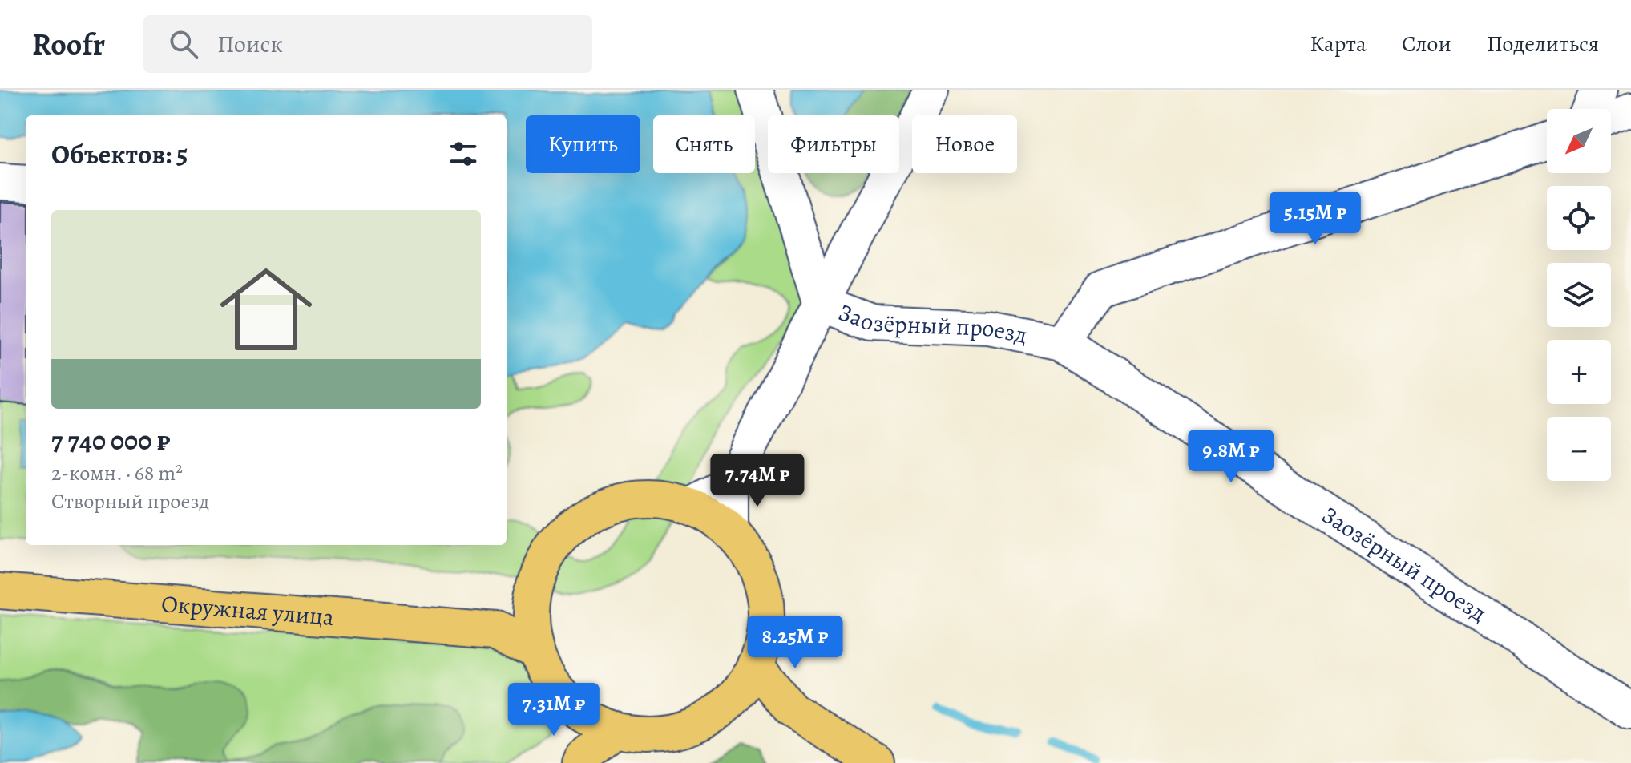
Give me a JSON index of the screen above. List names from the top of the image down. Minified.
{"streets":{"main road":["Окружная улица"],"street":["Заозёрный проезд"]},"north":"bottom left","page":{"header":"Roofr","search":"Поиск","nav":["Карта","Слои","Поделиться"],"map_buttons":["+","−"],"chip":["Купить","Снять","Фильтры","Новое"],"heading":"Объектов: 5","price":["5.15M ₽","9.8M ₽","7.74M ₽","8.25M ₽","7.31M ₽"],"list":[{"name":"7 740 000 ₽","note":"2-комн. · 68 m² · Створный проезд"}]}}
